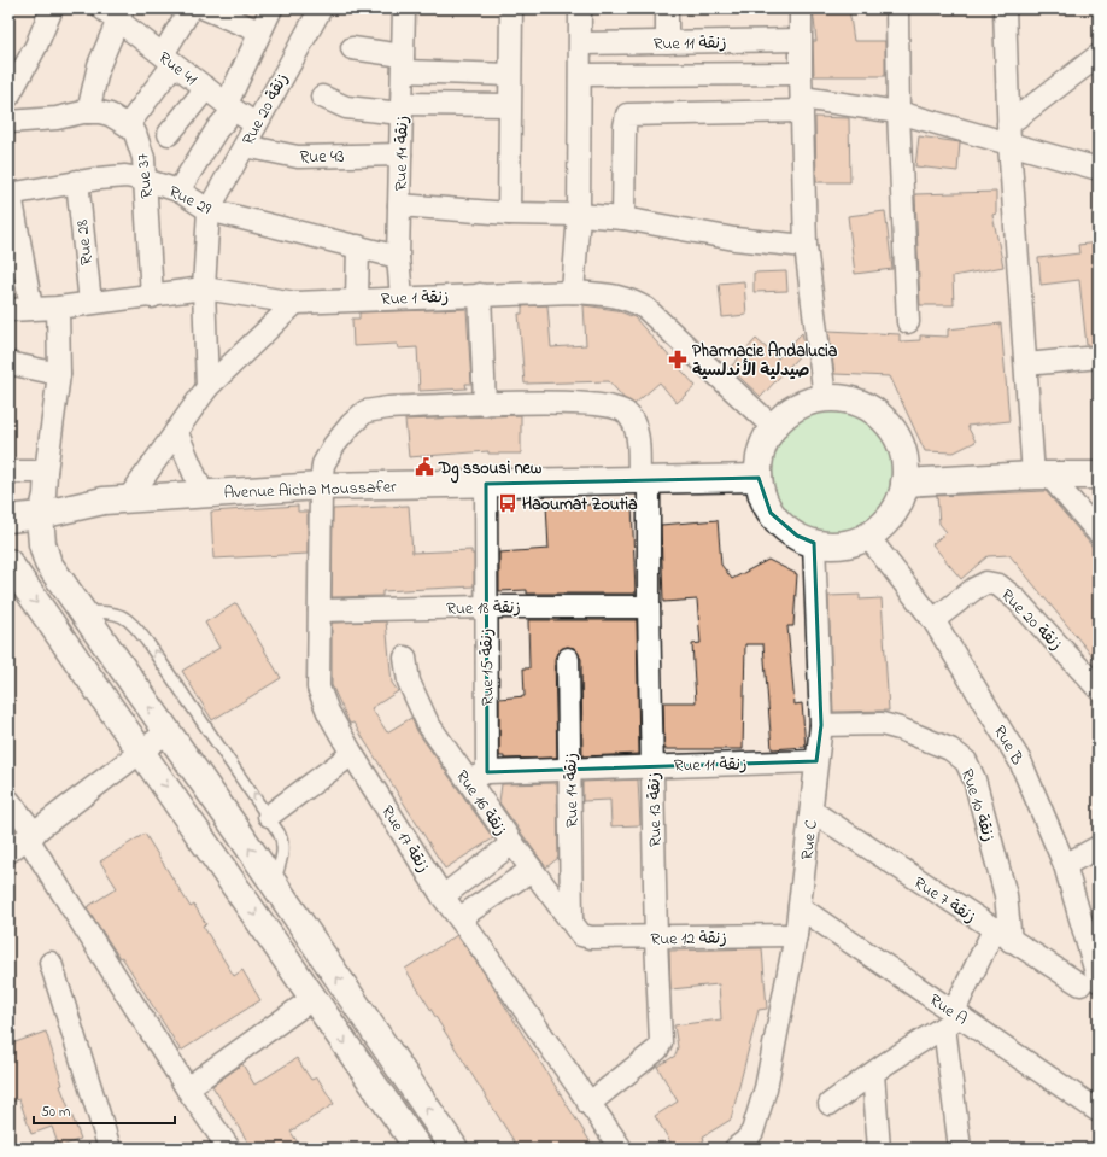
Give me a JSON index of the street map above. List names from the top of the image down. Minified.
{"streets":{"street":["Rue 11 زنقة","Rue 41","Rue 20 زنقة","Rue 14 زنقة","Rue 43","Rue 37","Rue 29","Rue 28","Rue 1 زنقة","Avenue Aicha Moussafer","Rue 18 زنقة","Rue 15 زنقة","Rue B","Rue 16 زنقة","Rue 10 زنقة","Rue 13 زنقة","Rue 17 زنقة","Rue C","Rue 7 زنقة","Rue 12 زنقة","Rue A"]},"crossings":[["Rue 11 زنقة","Rue 14 زنقة"],["Rue 11 زنقة","Rue 15 زنقة"],["Rue 11 زنقة","Rue 13 زنقة"],["Rue 11 زنقة","Rue C"],["Rue 41","Rue 20 زنقة"],["Rue 20 زنقة","Rue 43"],["Rue 20 زنقة","Rue 29"],["Rue 20 زنقة","Rue B"],["Rue 14 زنقة","Rue 43"],["Rue 14 زنقة","Rue 29"],["Rue 14 زنقة","Rue 1 زنقة"],["Rue 14 زنقة","Rue 16 زنقة"],["Rue 14 زنقة","Rue 12 زنقة"],["Rue 37","Rue 29"],["Rue 37","Rue 1 زنقة"],["Rue 29","Rue 28"],["Rue 28","Rue 1 زنقة"],["Rue 1 زنقة","Avenue Aicha Moussafer"],["Rue 1 زنقة","Rue B"],["Rue 1 زنقة","Rue C"],["Avenue Aicha Moussafer","Rue 15 زنقة"],["Avenue Aicha Moussafer","Rue B"],["Avenue Aicha Moussafer","Rue 13 زنقة"],["Avenue Aicha Moussafer","Rue 17 زنقة"],["Avenue Aicha Moussafer","Rue C"],["Rue 18 زنقة","Rue 15 زنقة"],["Rue 18 زنقة","Rue 13 زنقة"],["Rue 18 زنقة","Rue 17 زنقة"],["Rue B","Rue C"],["Rue B","Rue 7 زنقة"],["Rue 16 زنقة","Rue 12 زنقة"],["Rue 10 زنقة","Rue C"],["Rue 10 زنقة","Rue 7 زنقة"],["Rue 13 زنقة","Rue 17 زنقة"],["Rue 13 زنقة","Rue 12 زنقة"],["Rue C","Rue 7 زنقة"],["Rue C","Rue 12 زنقة"],["Rue C","Rue A"]],"places":{"pharmacy":["Pharmacie Andalucia صيدلية الأندلسية"],"public building":["Dg ssousi new"],"bus stop":["Haoumat Zoutia"]},"scale_bar":"50 m"}
